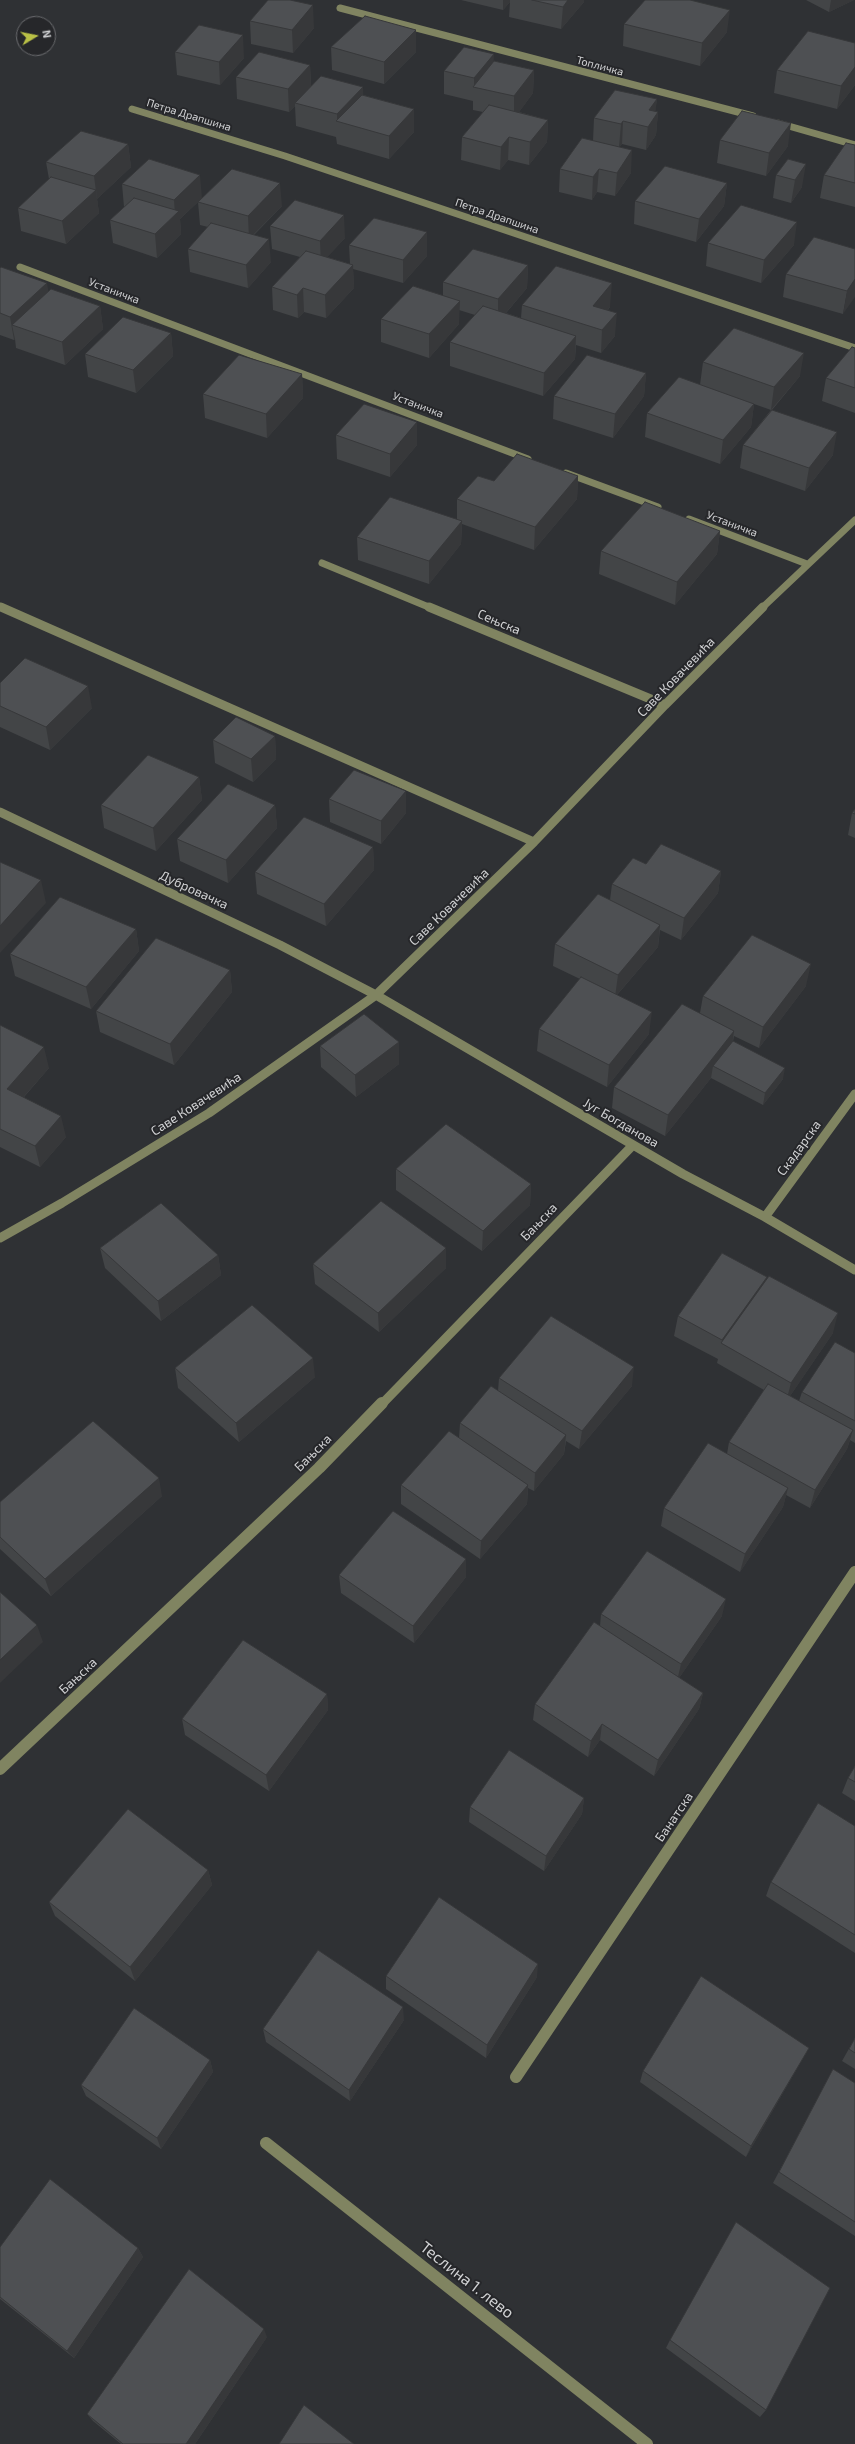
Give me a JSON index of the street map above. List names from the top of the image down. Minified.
{"streets":{"street":["Топличка","Петра Драпшина","Устаничка","Сењска","Саве Ковачевића","Дубровачка","Југ Богданова","Скадарска","Бањска","Банатска","Теслина 1. лево"]},"crossings":[["Устаничка","Саве Ковачевића"],["Сењска","Саве Ковачевића"],["Саве Ковачевића","Дубровачка"],["Саве Ковачевића","Југ Богданова"],["Дубровачка","Југ Богданова"],["Југ Богданова","Скадарска"],["Југ Богданова","Бањска"]],"north":"right"}
